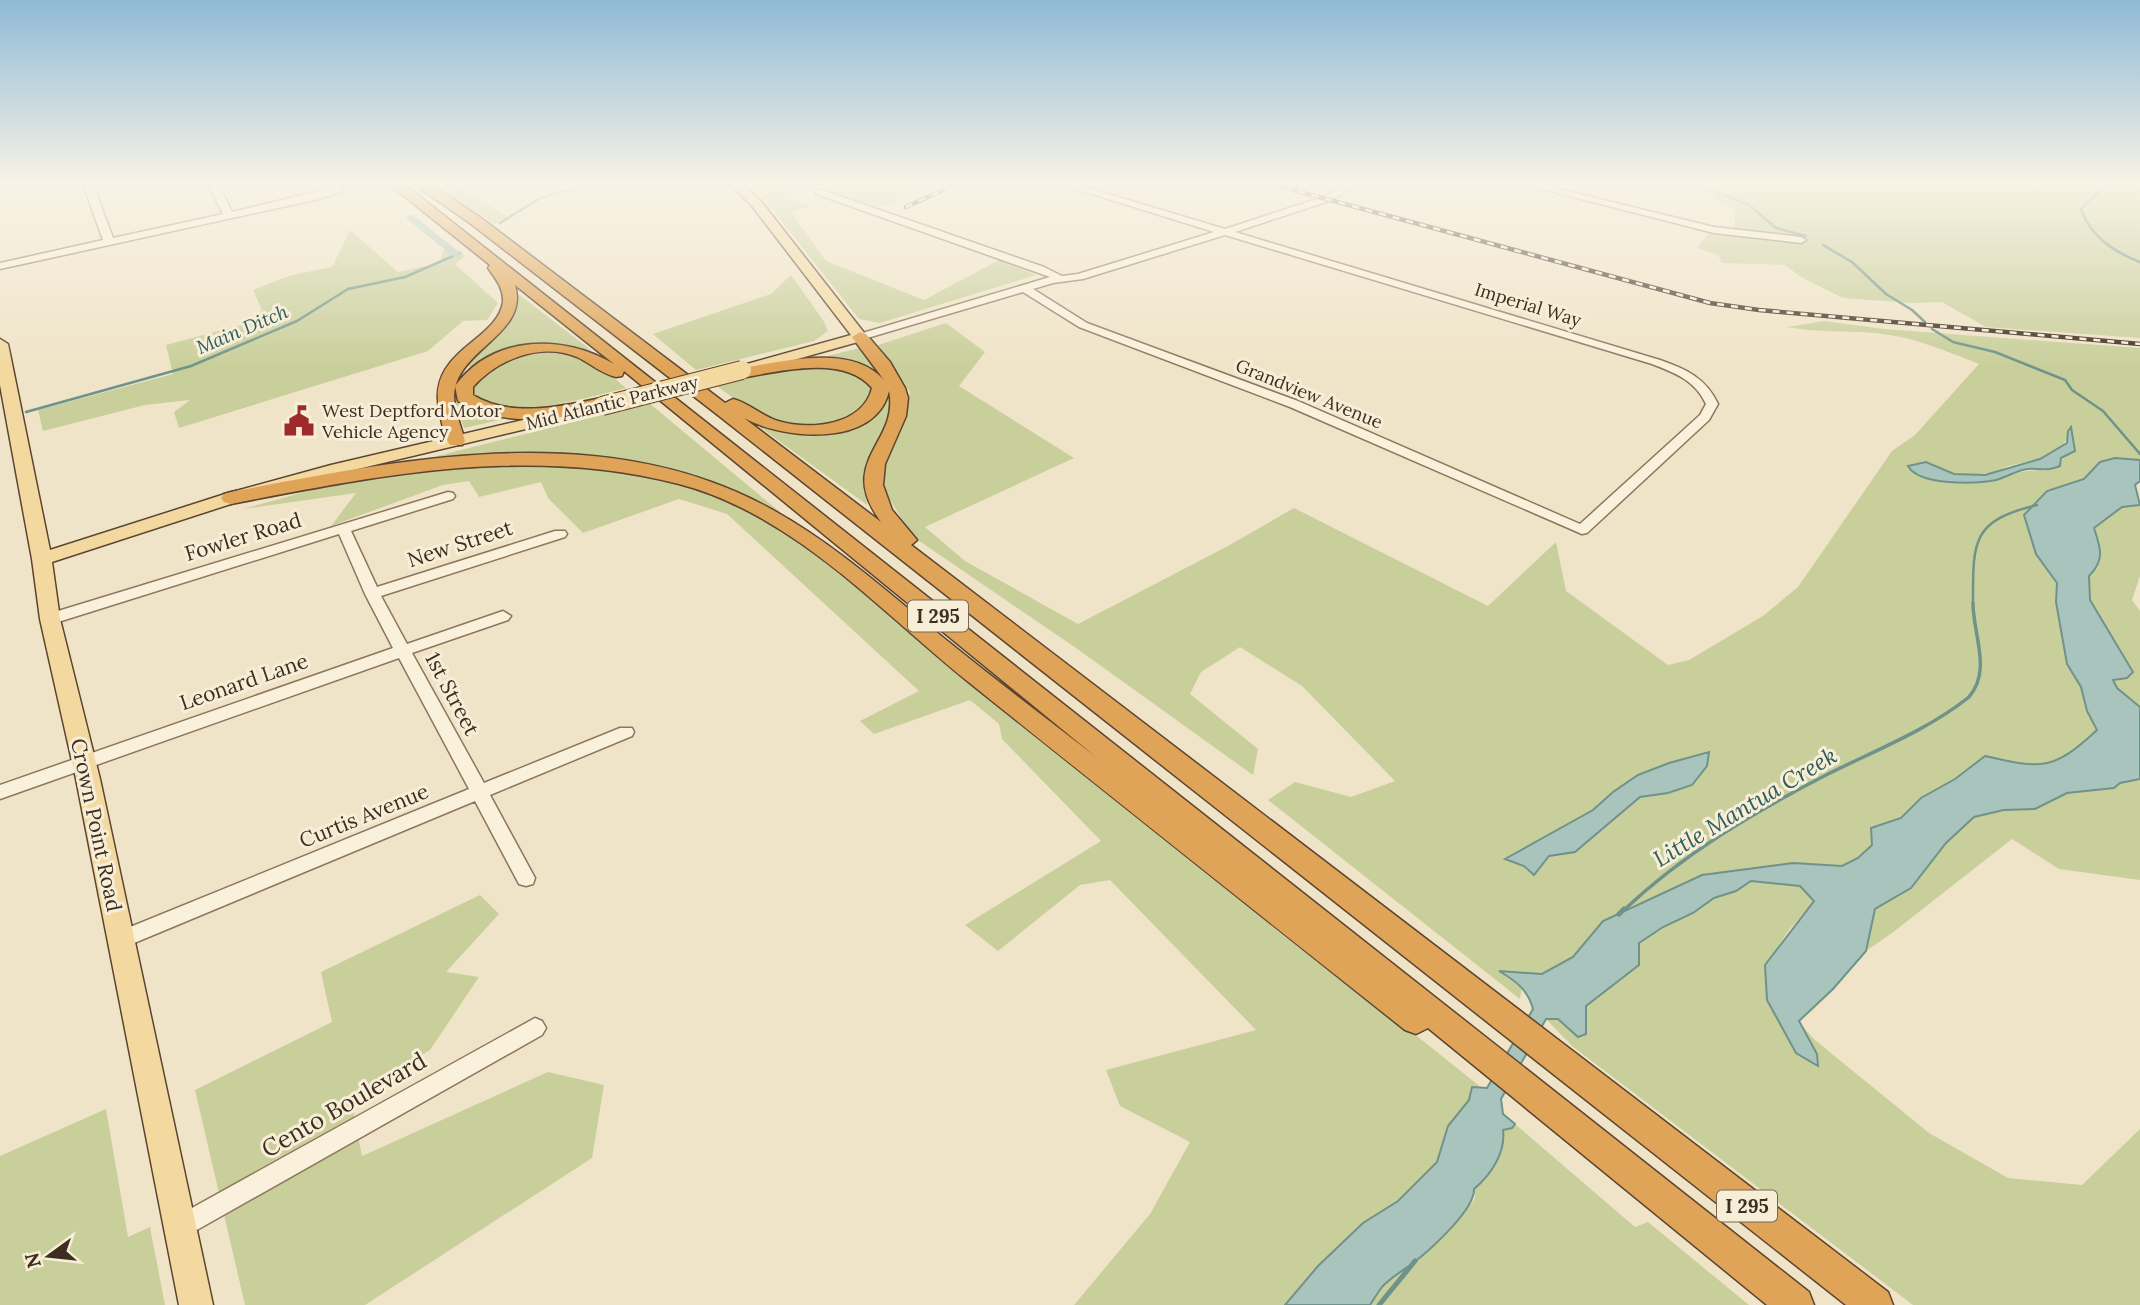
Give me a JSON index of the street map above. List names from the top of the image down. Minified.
{"streets":{"highway":["I 295"],"main road":["Mid Atlantic Parkway","Crown Point Road"],"street":["Imperial Way","Grandview Avenue","Fowler Road","New Street","Leonard Lane","1st Street","Curtis Avenue","Cento Boulevard"]},"crossings":[["Imperial Way","Grandview Avenue"],["Mid Atlantic Parkway","Crown Point Road"],["Fowler Road","1st Street"],["Fowler Road","Crown Point Road"],["New Street","1st Street"],["Leonard Lane","1st Street"],["Leonard Lane","Crown Point Road"],["1st Street","Curtis Avenue"],["Curtis Avenue","Crown Point Road"],["Crown Point Road","Cento Boulevard"]],"water":["Main Ditch","Little Mantua Creek"],"places":{"public building":["West Deptford Motor Vehicle Agency"]},"north":"left"}
